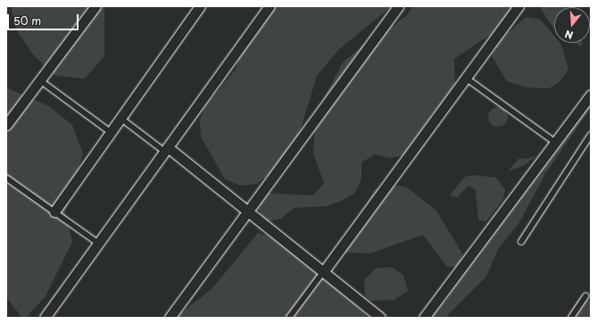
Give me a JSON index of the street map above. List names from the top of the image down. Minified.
{"scale_bar":"50 m","north":"bottom"}
